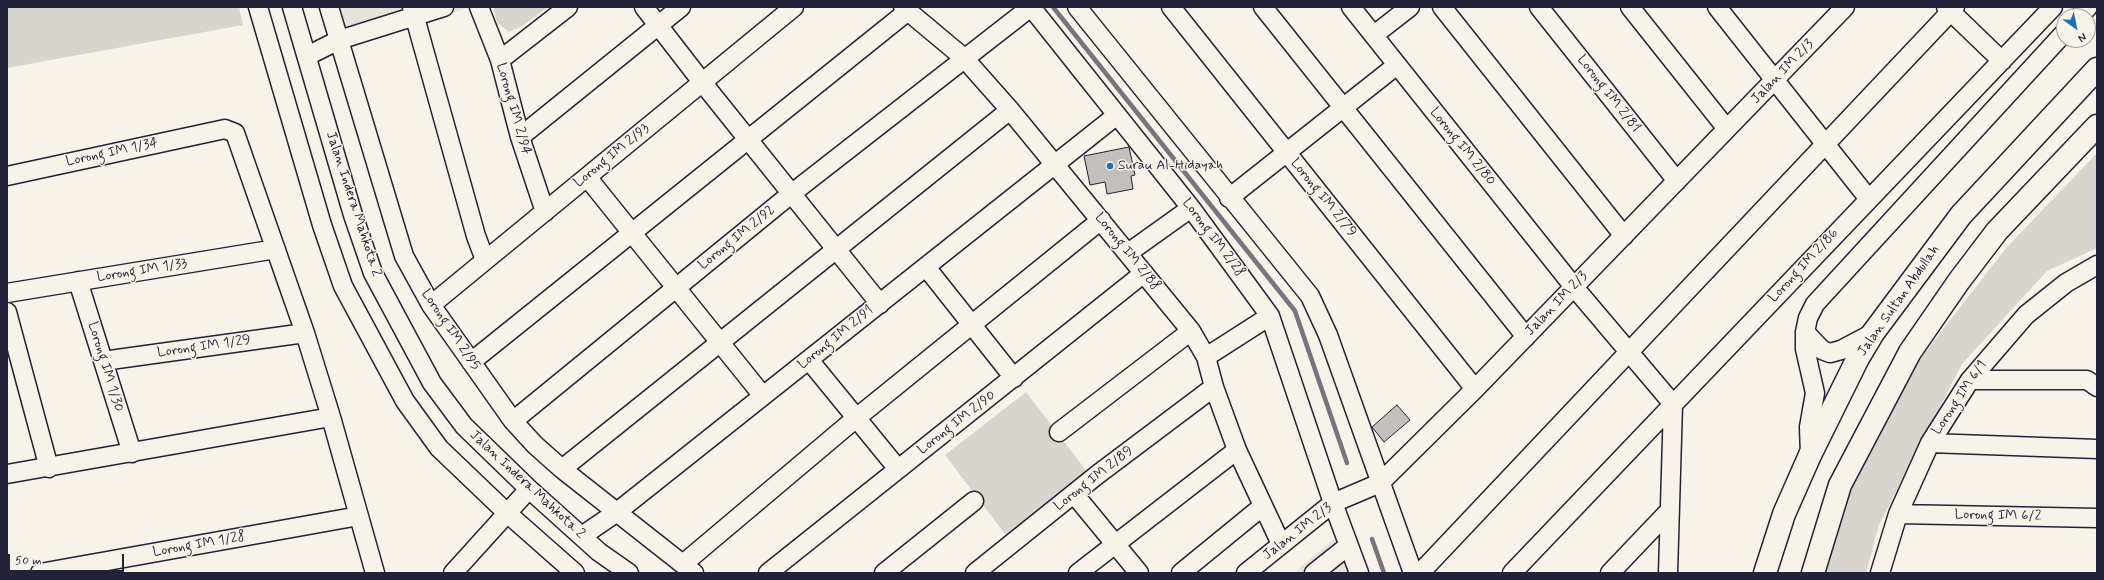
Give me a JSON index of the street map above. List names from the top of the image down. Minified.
{"streets":{"main road":["Jalan Sultan Abdullah"],"street":["Jalan IM 2/3","Lorong IM 2/81","Lorong IM 2/94","Lorong IM 2/80","Lorong IM 1/34","Lorong IM 2/93","Lorong IM 2/79","Jalan Indera Mahkota 2","Lorong IM 2/92","Lorong IM 2/28","Lorong IM 2/88","Lorong IM 2/86","Lorong IM 1/33","Lorong IM 2/95","Lorong IM 2/91","Lorong IM 1/29","Lorong IM 1/30","Lorong IM 6/1","Lorong IM 2/90","Lorong IM 2/89","Lorong IM 6/2","Lorong IM 1/28"]},"crossings":[["Jalan IM 2/3","Lorong IM 2/81"],["Jalan IM 2/3","Lorong IM 2/80"],["Jalan IM 2/3","Lorong IM 2/79"],["Jalan IM 2/3","Lorong IM 2/28"],["Jalan IM 2/3","Lorong IM 2/88"],["Lorong IM 2/94","Lorong IM 2/93"],["Lorong IM 2/80","Lorong IM 2/86"],["Lorong IM 1/34","Lorong IM 1/33"],["Lorong IM 2/93","Lorong IM 2/95"],["Jalan Indera Mahkota 2","Lorong IM 2/91"],["Lorong IM 2/92","Lorong IM 2/28"],["Lorong IM 2/92","Lorong IM 2/88"],["Lorong IM 2/92","Lorong IM 2/95"],["Lorong IM 2/28","Lorong IM 2/91"],["Lorong IM 2/88","Lorong IM 2/91"],["Lorong IM 2/88","Lorong IM 2/90"],["Lorong IM 2/88","Lorong IM 2/89"],["Lorong IM 1/33","Lorong IM 1/30"],["Lorong IM 2/95","Lorong IM 2/91"],["Lorong IM 1/29","Lorong IM 1/30"],["Lorong IM 6/1","Lorong IM 6/2"]],"places":["Surau Al-Hidayah"],"scale_bar":"50 m","north":"bottom right"}
